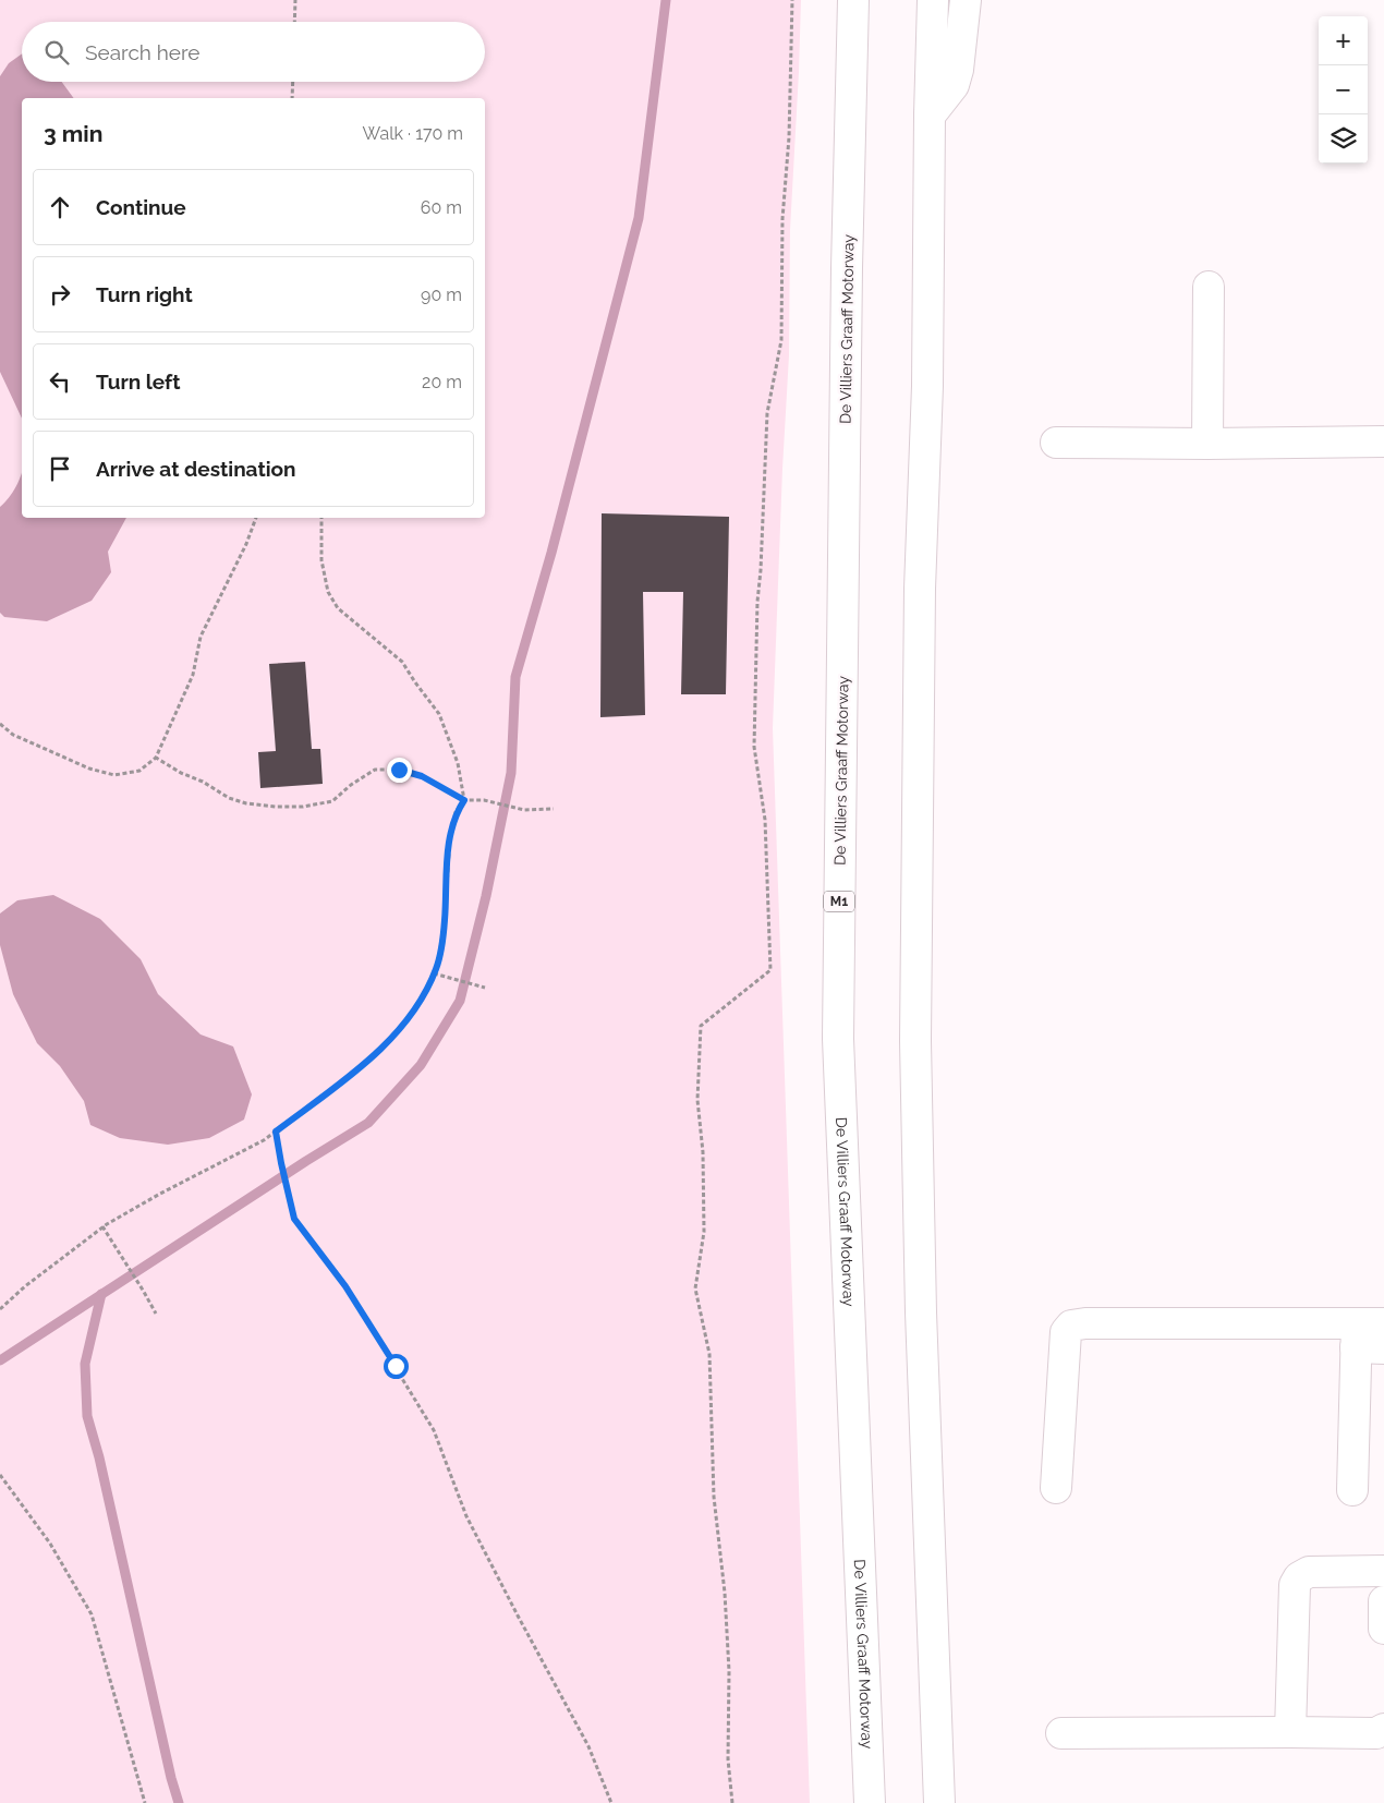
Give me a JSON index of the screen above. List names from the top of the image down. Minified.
{"streets":{"main road":["De Villiers Graaff Motorway","M1"]},"page":{"map_buttons":["+","−"],"search":"Search here","heading":["3 min","Walk · 170 m"],"list":[["Continue","60 m"],["Turn right","90 m"],["Turn left","20 m"],"Arrive at destination"]}}
